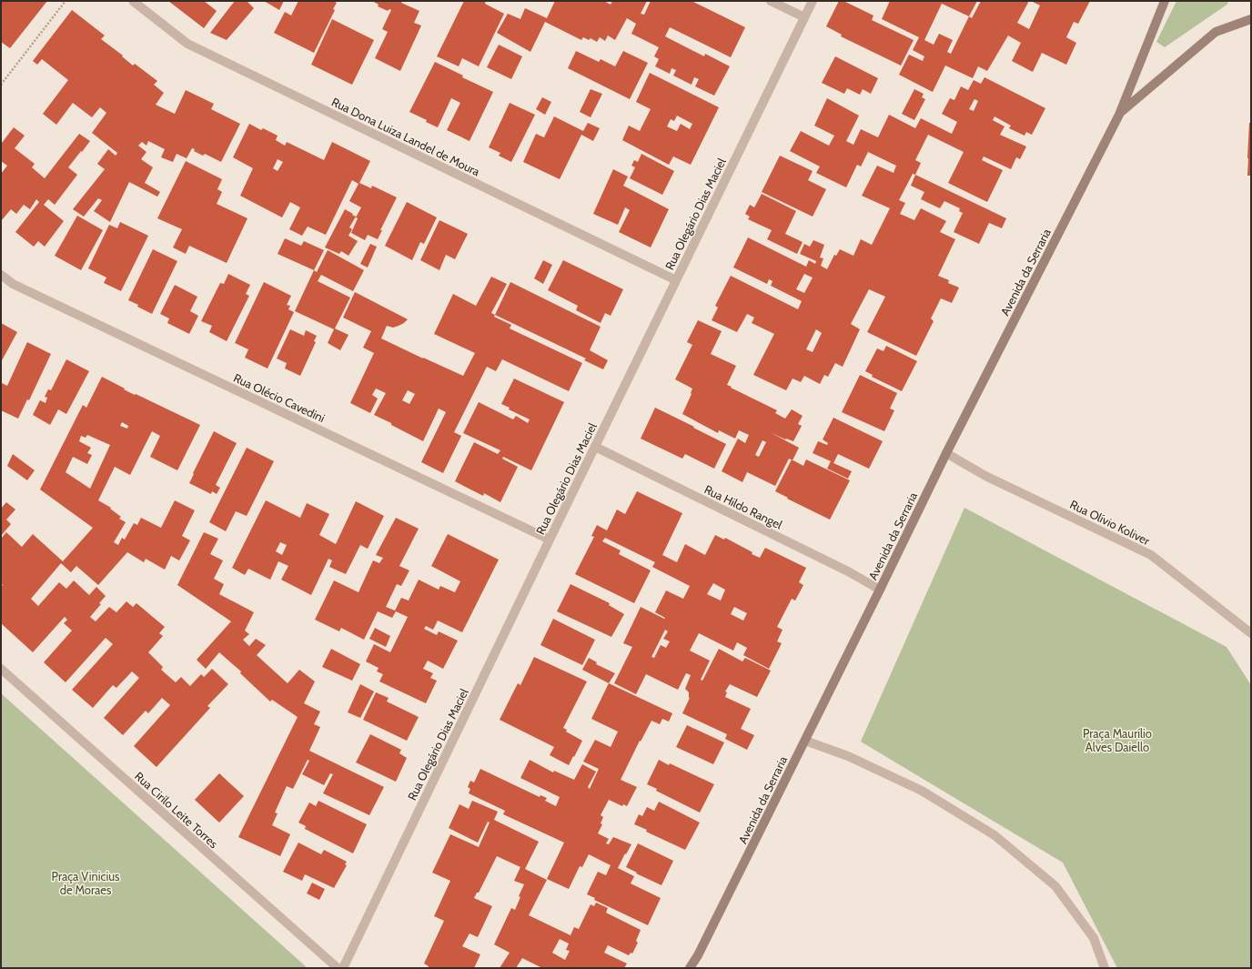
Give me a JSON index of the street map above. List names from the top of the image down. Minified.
{"streets":{"main road":["Avenida da Serraria"],"street":["Rua Dona Luiza Landel de Moura","Rua Olegário Dias Maciel","Rua Olécio Cavedini","Rua Hildo Rangel","Rua Olívio Koliver","Rua Cirilo Leite Torres"]},"crossings":[["Rua Dona Luiza Landel de Moura","Rua Olegário Dias Maciel"],["Rua Olegário Dias Maciel","Rua Olécio Cavedini"],["Rua Olegário Dias Maciel","Rua Hildo Rangel"],["Avenida da Serraria","Rua Hildo Rangel"],["Avenida da Serraria","Rua Olívio Koliver"]],"parks":["Praça Maurílio Alves Daiello","Praça Vinicius de Moraes"]}
